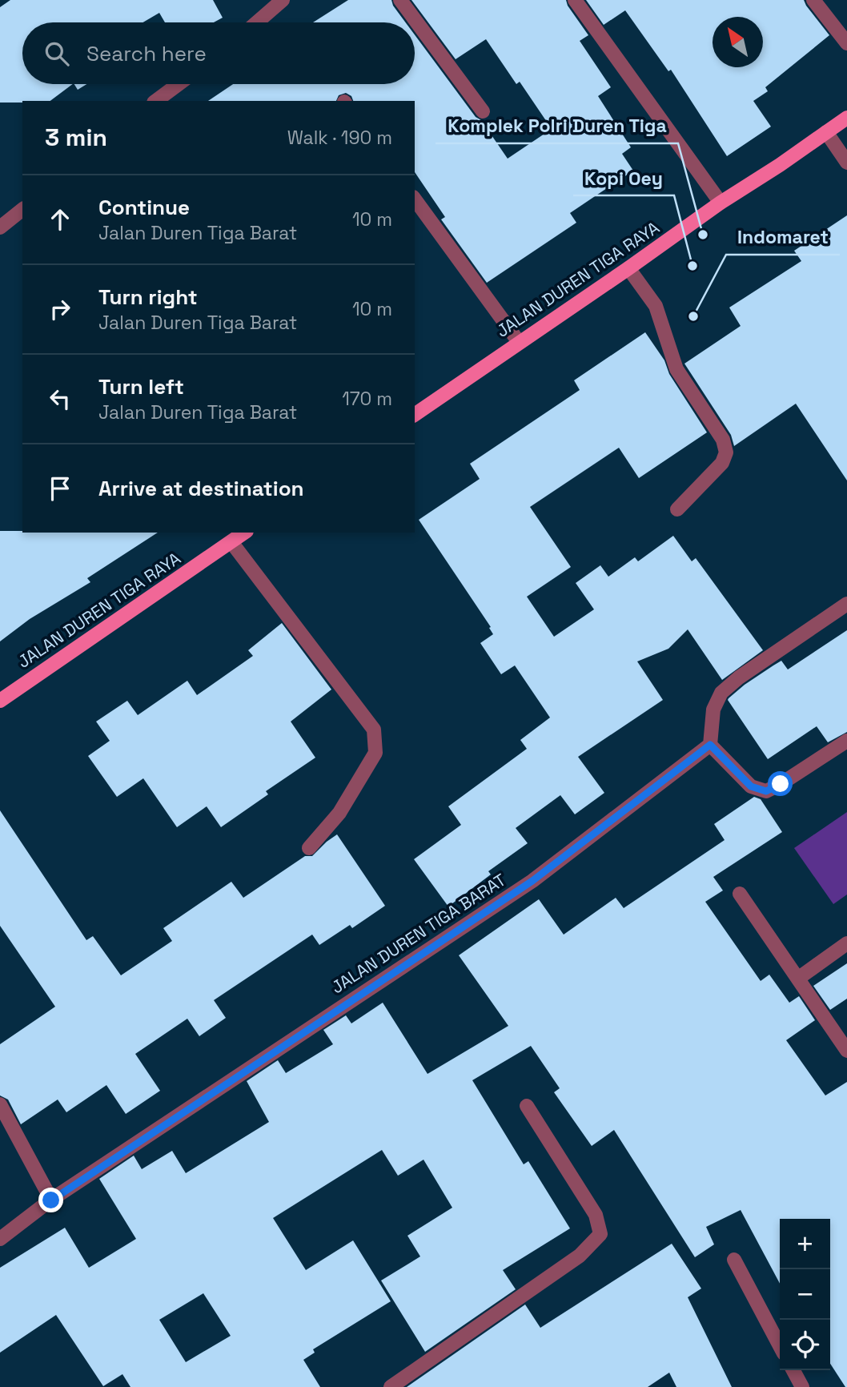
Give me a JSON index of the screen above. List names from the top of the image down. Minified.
{"streets":{"main road":["JALAN DUREN TIGA RAYA"],"street":["JALAN DUREN TIGA BARAT"]},"places":["Komplek Polri Duren Tiga","Kopi Oey","Indomaret"],"north":"top left","page":{"search":"Search here","heading":["3 min","Walk · 190 m"],"list":[["Continue","Jalan Duren Tiga Barat","10 m"],["Turn right","Jalan Duren Tiga Barat","10 m"],["Turn left","Jalan Duren Tiga Barat","170 m"],"Arrive at destination"],"map_buttons":["+","−"]}}
